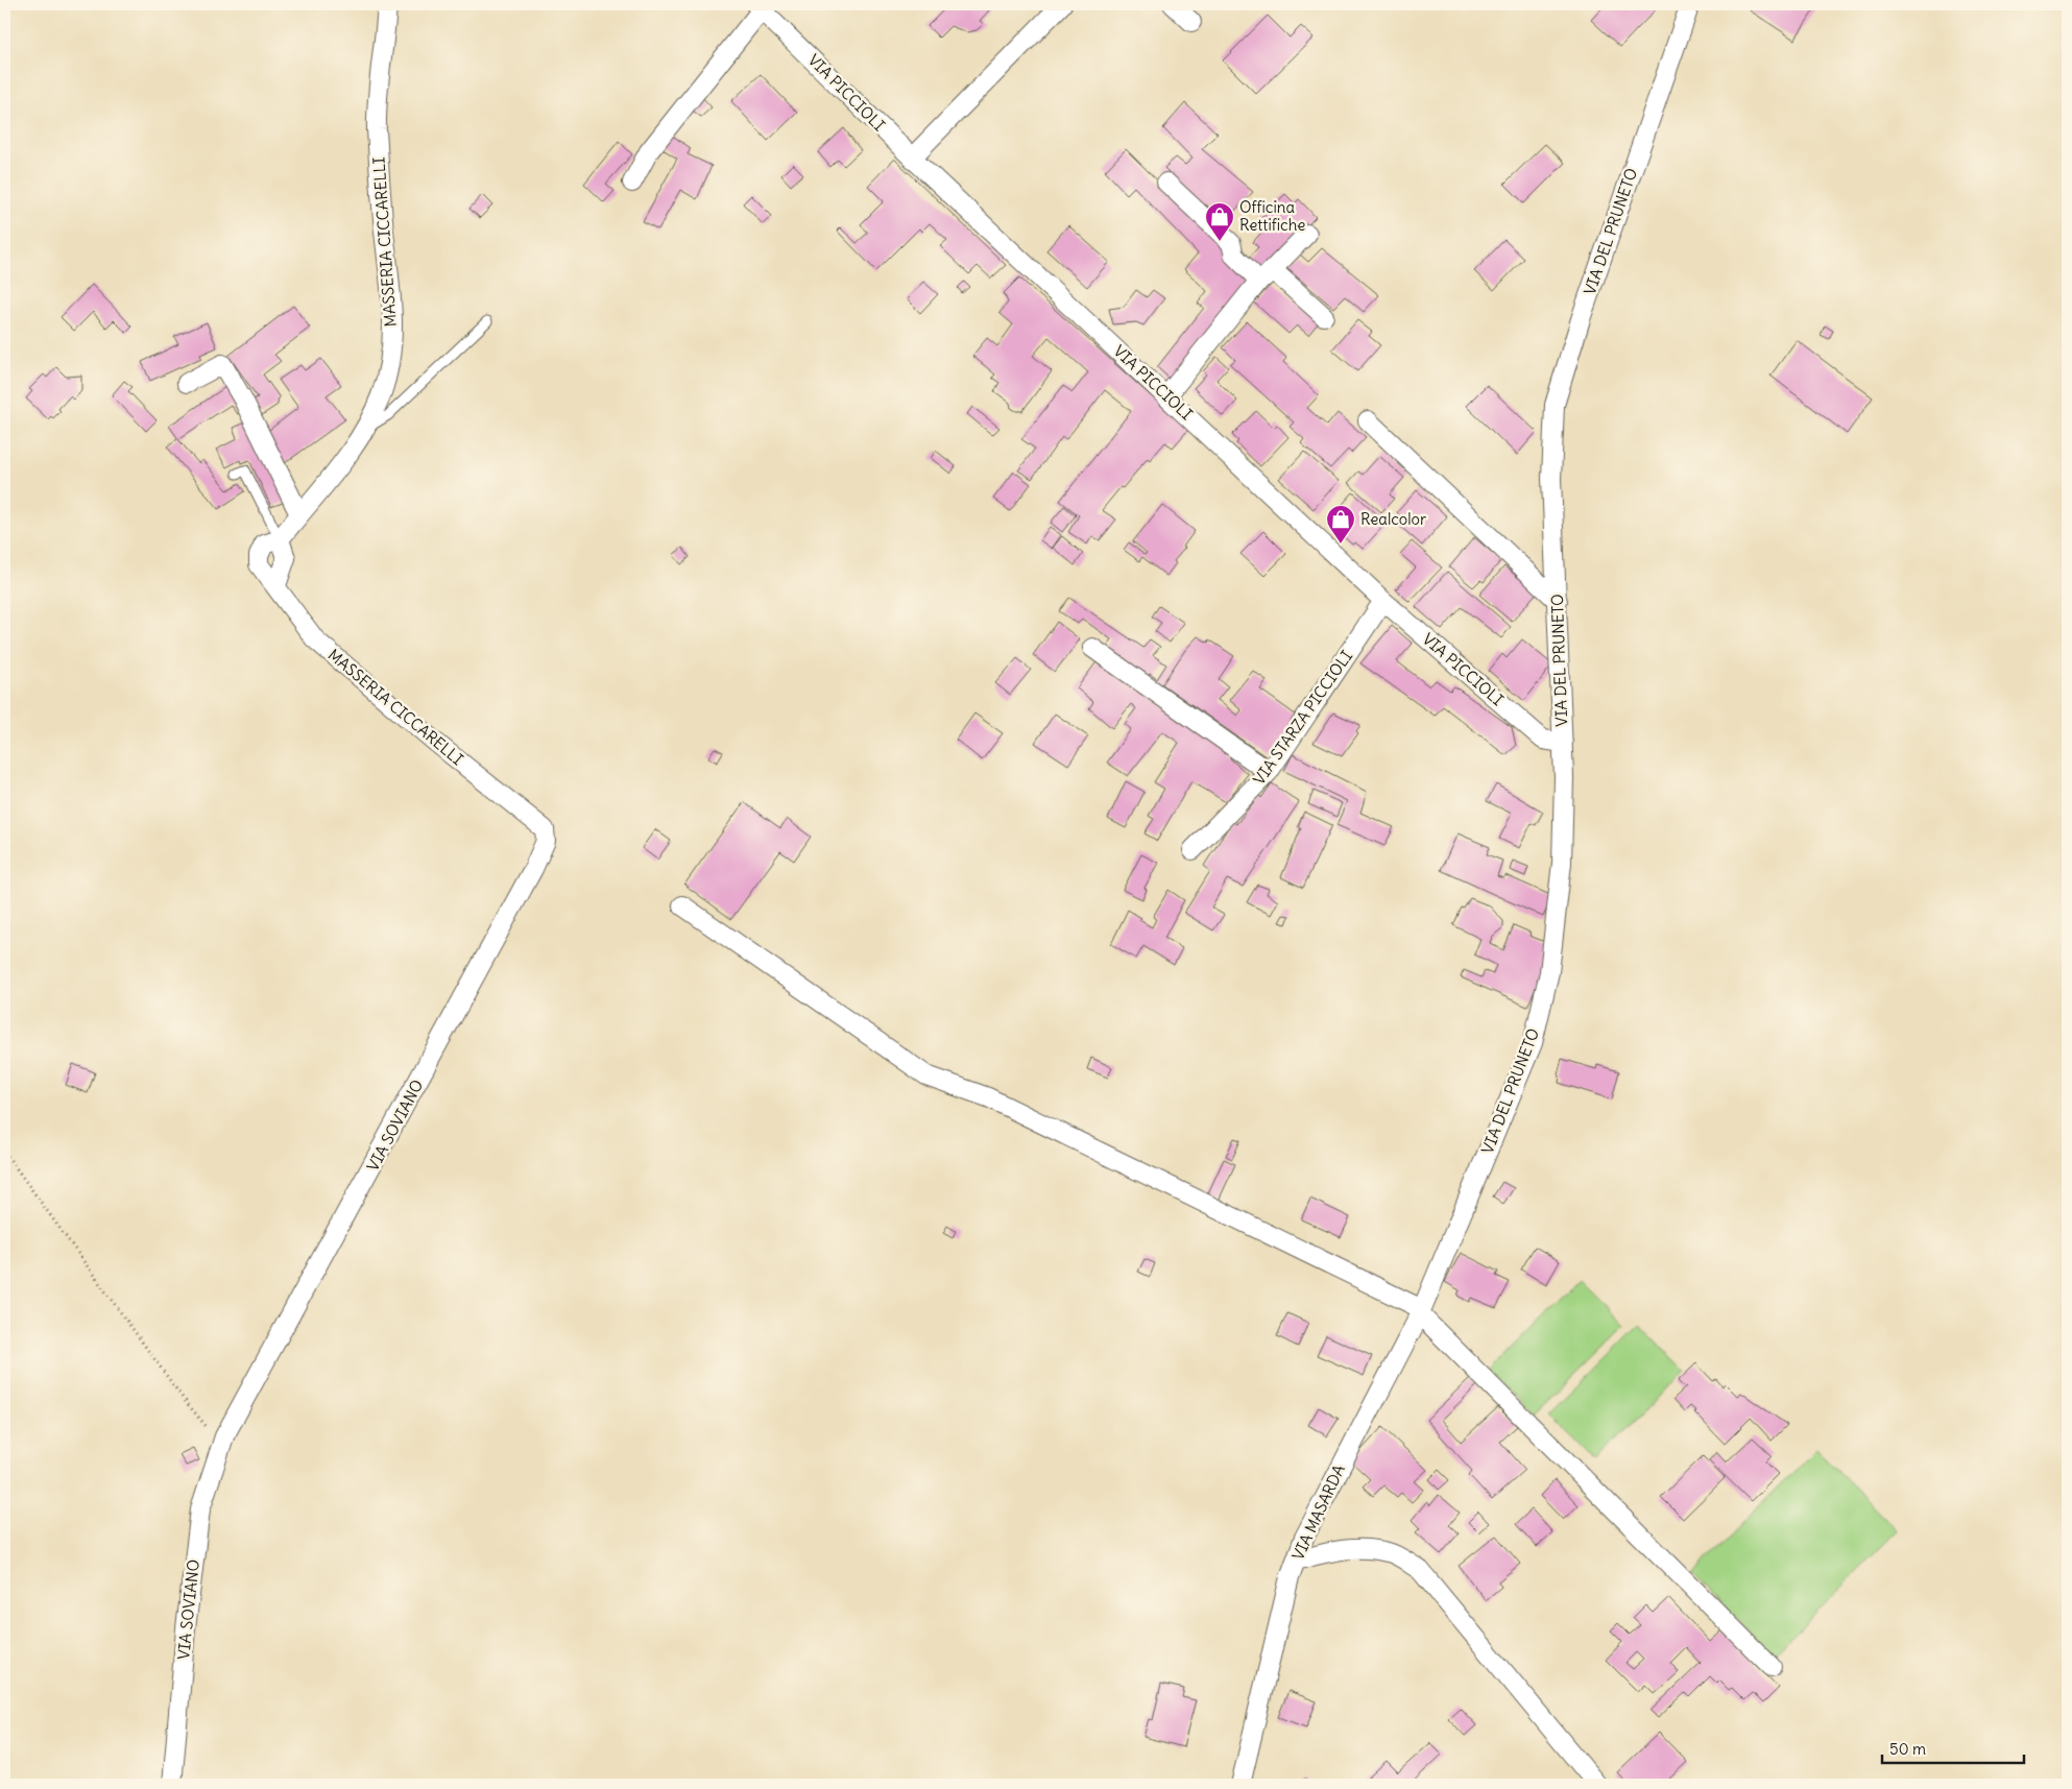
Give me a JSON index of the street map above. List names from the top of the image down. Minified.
{"streets":{"street":["VIA PICCIOLI","VIA DEL PRUNETO","MASSERIA CICCARELLI","VIA STARZA PICCIOLI","VIA SOVIANO","VIA MASARDA"]},"crossings":[["VIA PICCIOLI","VIA DEL PRUNETO"],["VIA PICCIOLI","VIA STARZA PICCIOLI"],["VIA DEL PRUNETO","VIA MASARDA"],["MASSERIA CICCARELLI","VIA SOVIANO"]],"places":{"shop":["Officina Rettifiche","Realcolor"]},"scale_bar":"50 m"}
